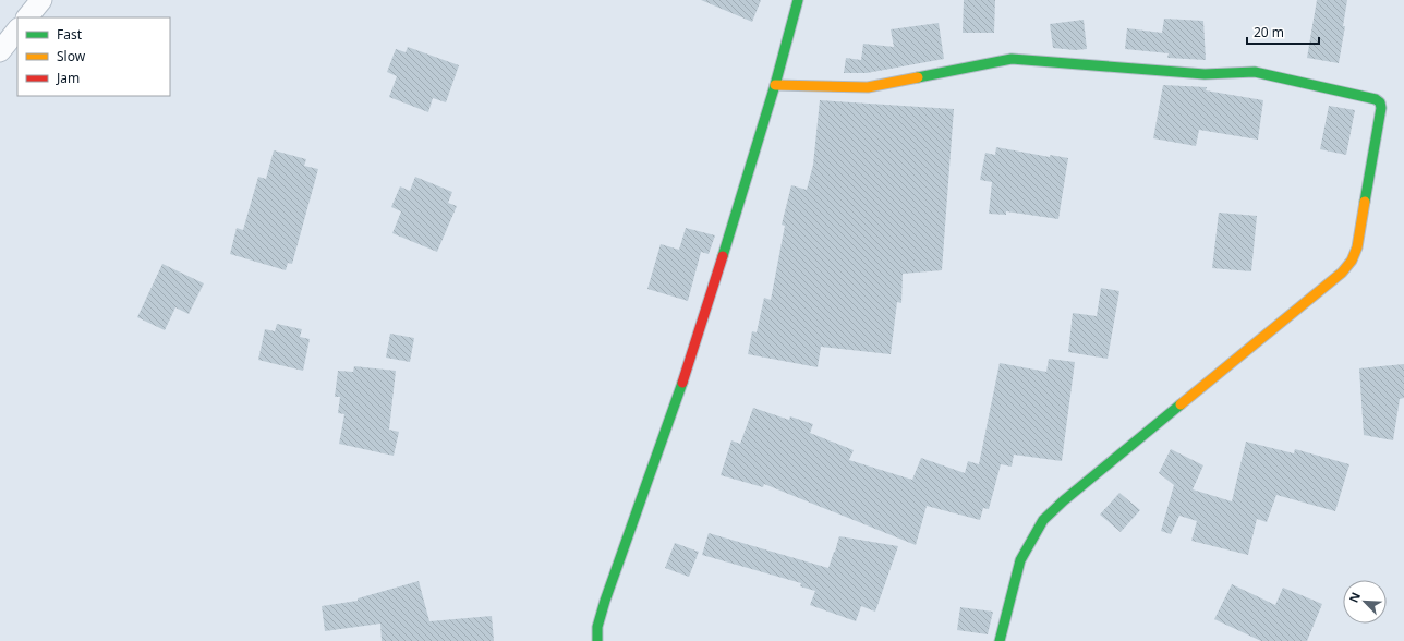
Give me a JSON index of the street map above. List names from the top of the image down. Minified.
{"legend":["Fast","Slow","Jam"],"scale_bar":"20 m","north":"top left"}
